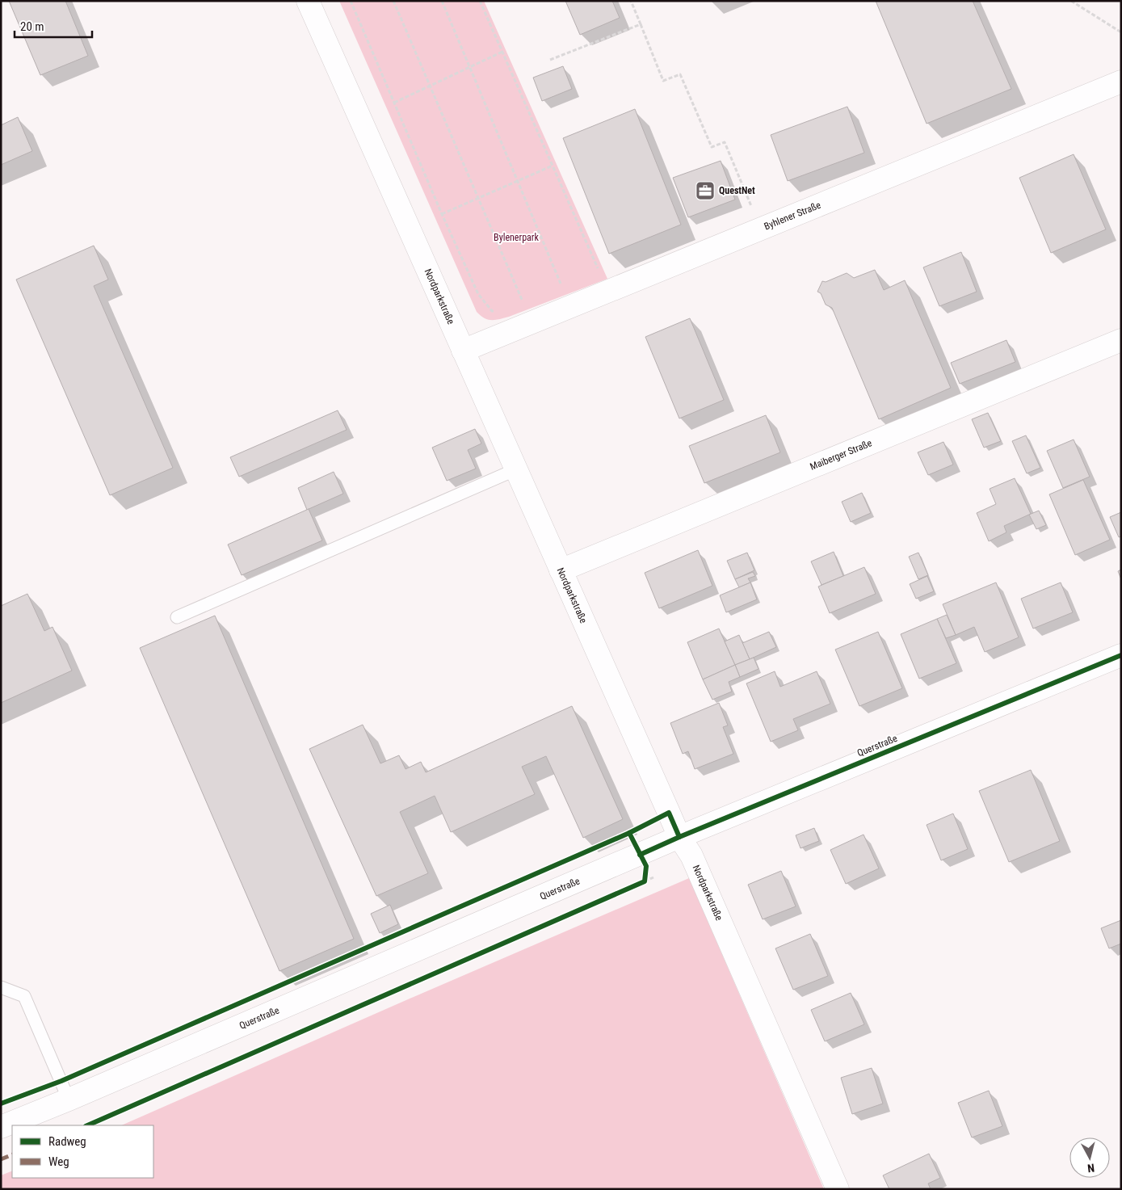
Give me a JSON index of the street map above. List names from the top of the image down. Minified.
{"streets":{"street":["Byhlener Straße","Nordparkstraße","Maiberger Straße","Querstraße"]},"crossings":[["Byhlener Straße","Nordparkstraße"],["Nordparkstraße","Maiberger Straße"],["Nordparkstraße","Querstraße"]],"parks":["Bylenerpark"],"places":{"office":["QuestNet"]},"legend":["Radweg","Weg"],"scale_bar":"20 m","north":"bottom"}
